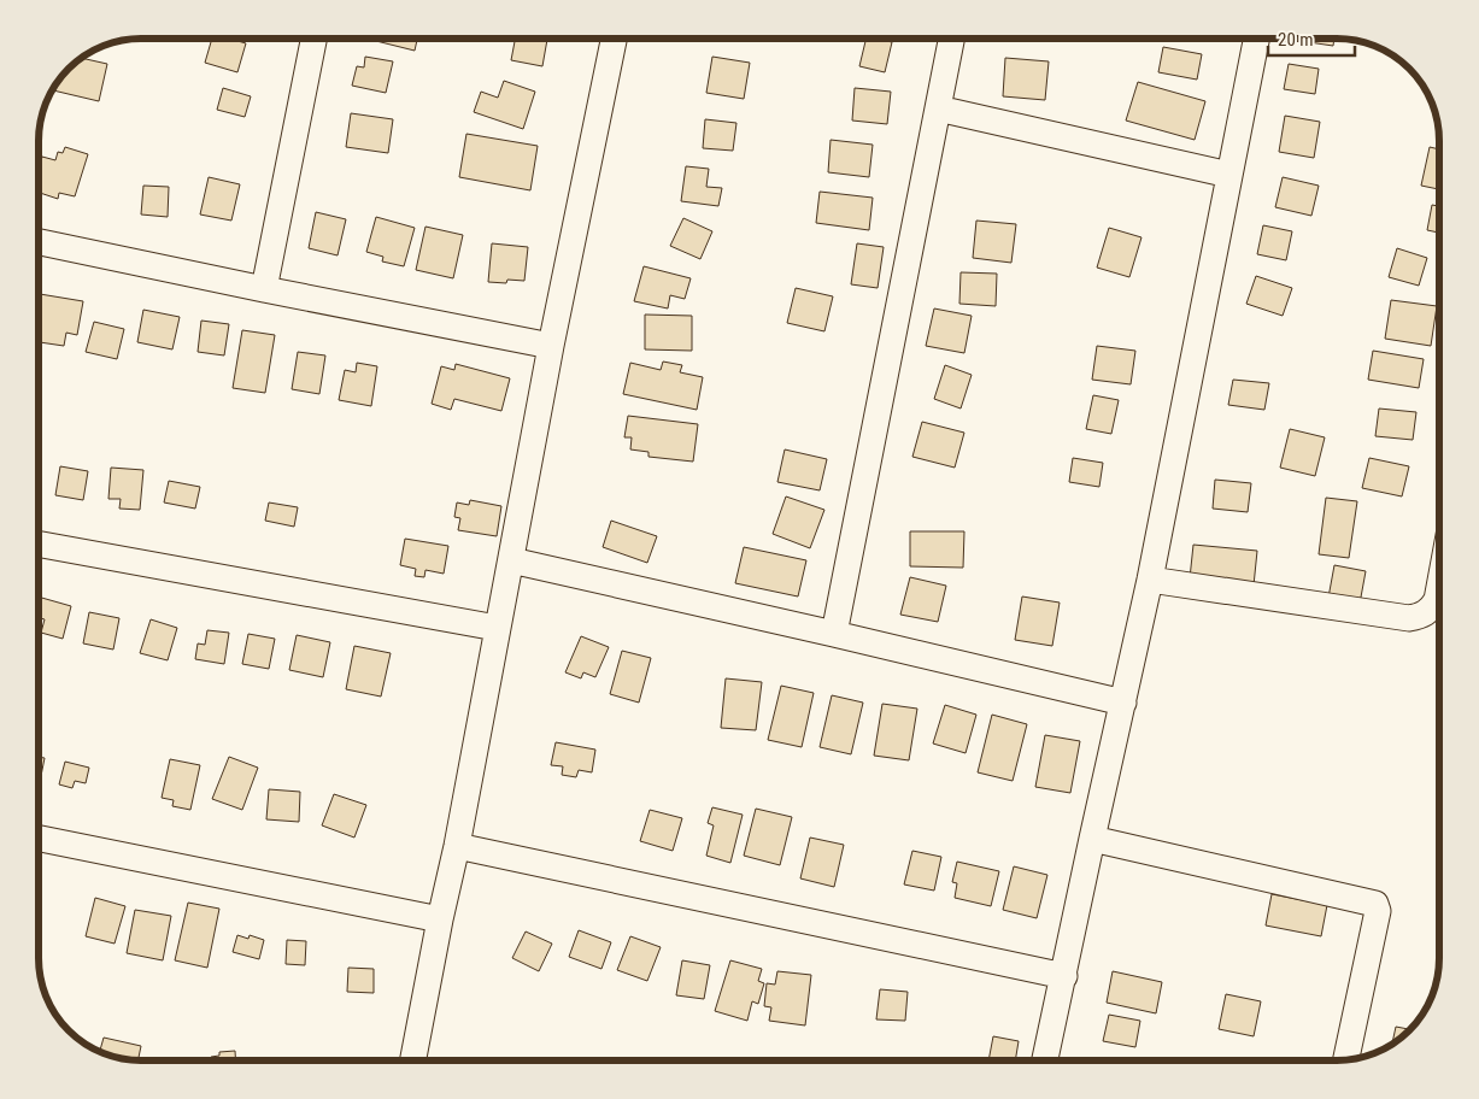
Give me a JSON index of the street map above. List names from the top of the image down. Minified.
{"scale_bar":"20 m"}
